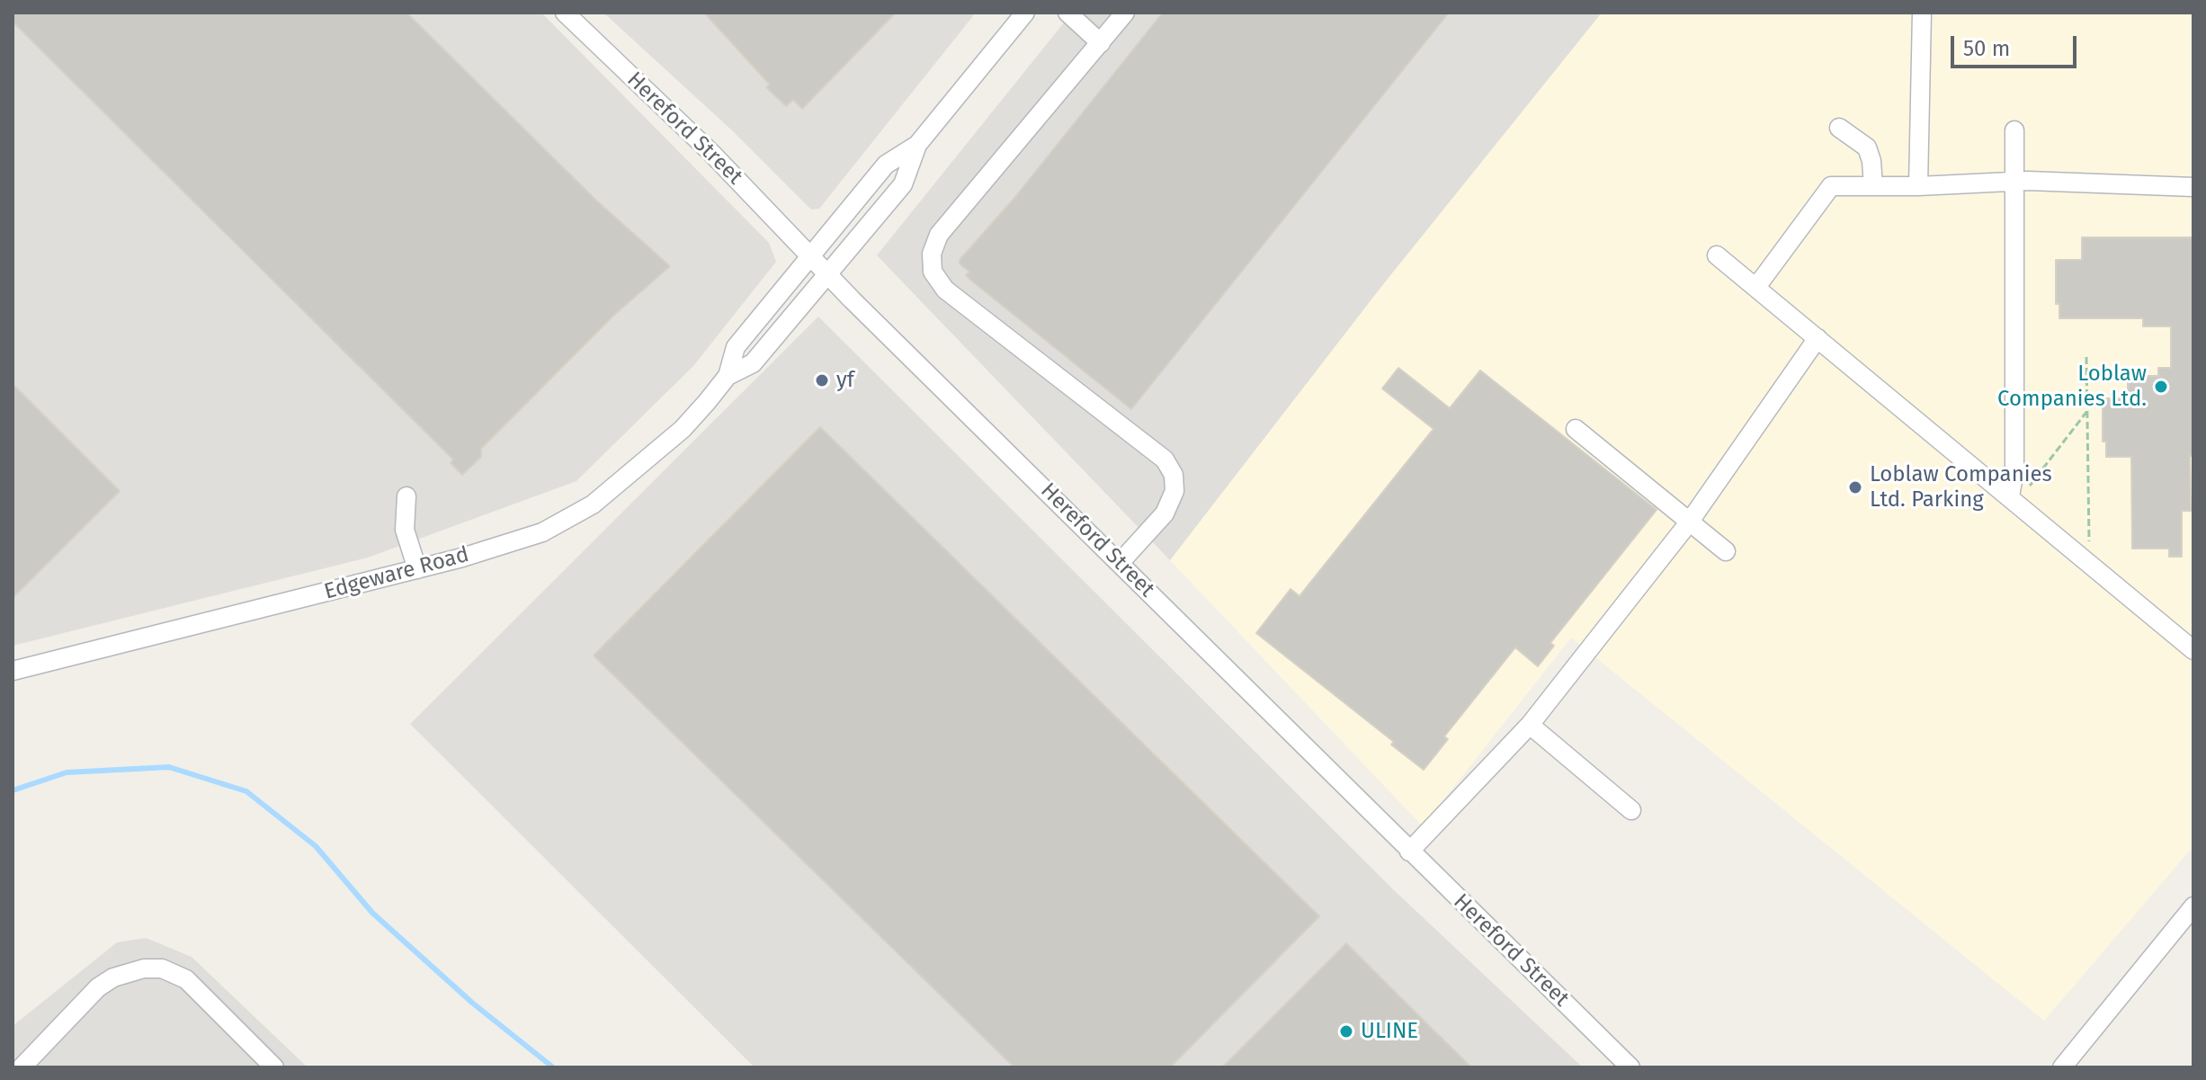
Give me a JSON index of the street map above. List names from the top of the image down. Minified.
{"streets":{"street":["Hereford Street","Edgeware Road"]},"crossings":[["Hereford Street","Edgeware Road"]],"places":["yf","Loblaw Companies Ltd.","Loblaw Companies Ltd. Parking","ULINE"],"scale_bar":"50 m"}
